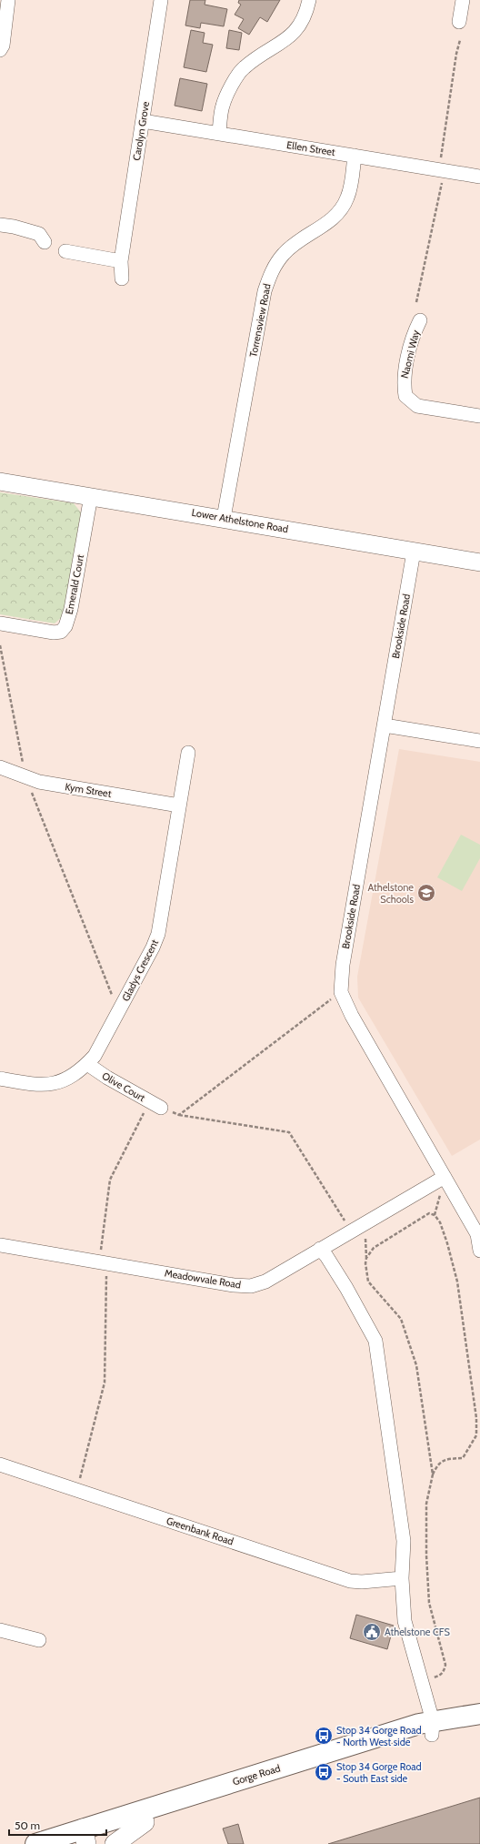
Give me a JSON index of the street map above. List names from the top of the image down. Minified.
{"streets":{"main road":["Gorge Road"],"street":["Carolyn Grove","Ellen Street","Torrensview Road","Naomi Way","Lower Athelstone Road","Emerald Court","Brookside Road","Kym Street","Gladys Crescent","Olive Court","Meadowvale Road","Greenbank Road"]},"crossings":[["Carolyn Grove","Ellen Street"],["Ellen Street","Torrensview Road"],["Torrensview Road","Lower Athelstone Road"],["Lower Athelstone Road","Emerald Court"],["Lower Athelstone Road","Brookside Road"],["Brookside Road","Meadowvale Road"],["Kym Street","Gladys Crescent"],["Gladys Crescent","Olive Court"]],"places":{"school or university":["Athelstone Schools"],"public building":["Athelstone CFS"],"bus stop":["Stop 34 Gorge Road - North West side","Stop 34 Gorge Road - South East side"]},"scale_bar":"50 m"}
